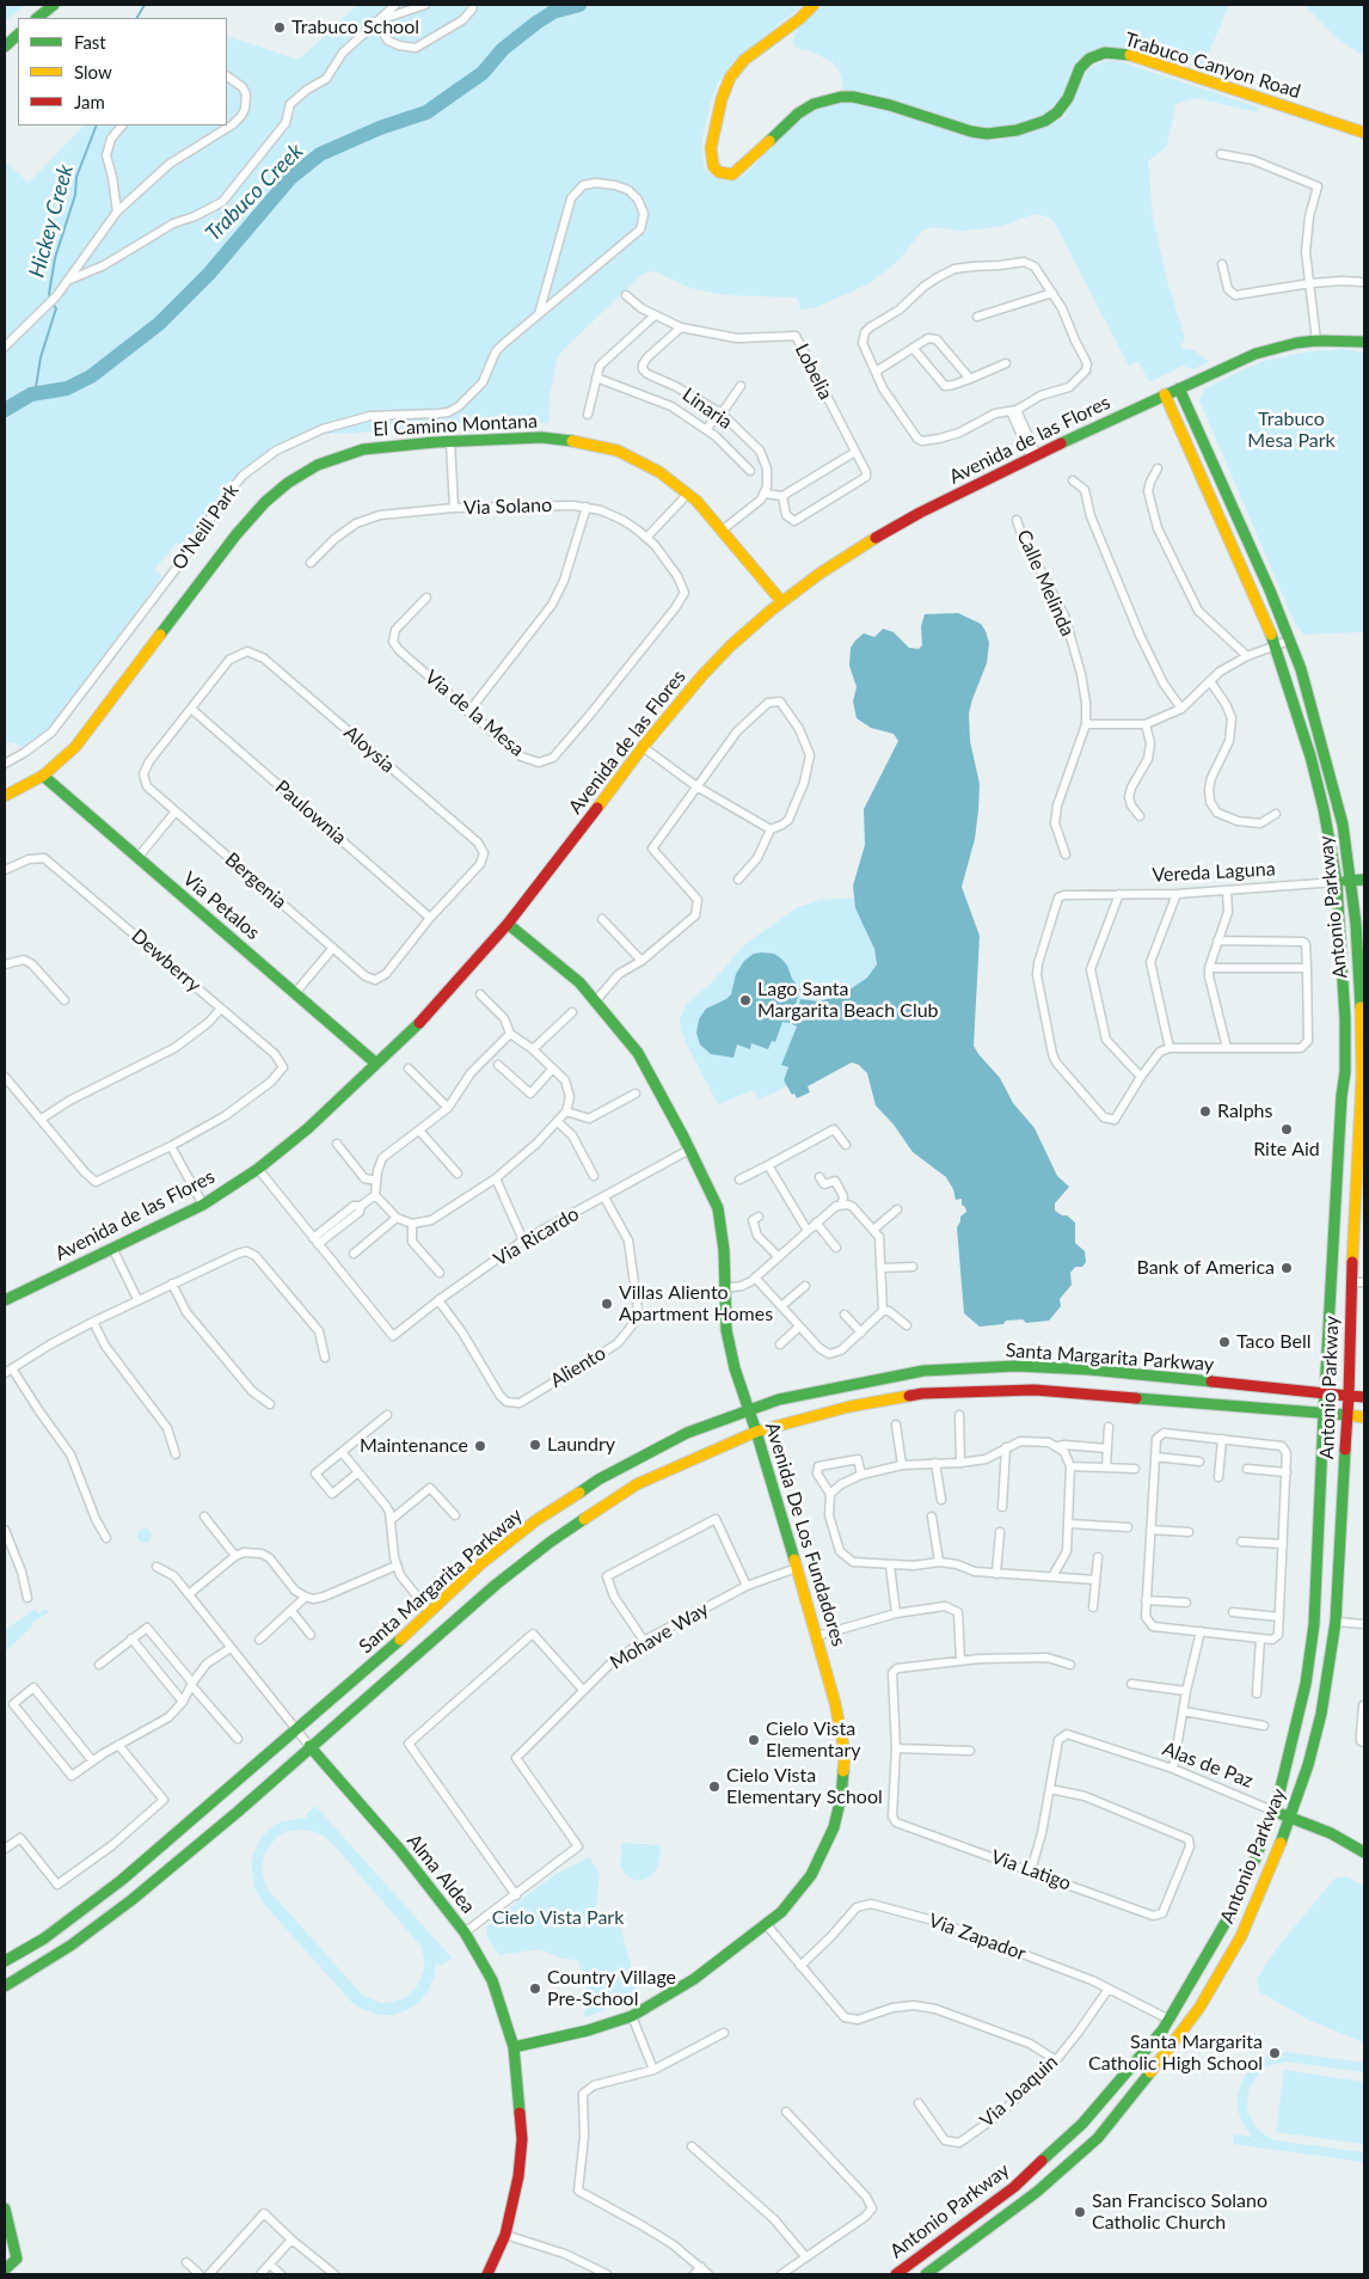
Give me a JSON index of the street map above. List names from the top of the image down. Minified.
{"streets":{"main road":["Trabuco Canyon Road","El Camino Montana","Avenida de las Flores","Vereda Laguna","Via Petalos","Antonio Parkway","Santa Margarita Parkway","Avenida De Los Fundadores","Alas de Paz","Alma Aldea"],"street":["Lobelia","Linaria","Via Solano","O'Neill Park","Calle Melinda","Via de la Mesa","Aloysia","Paulownia","Bergenia","Dewberry","Via Ricardo","Aliento","Mohave Way","Via Latigo","Via Zapador","Via Joaquin"]},"crossings":[["Lobelia","Linaria"],["El Camino Montana","Avenida de las Flores"],["El Camino Montana","Via Petalos"],["Avenida de las Flores","Via Petalos"],["Avenida de las Flores","Antonio Parkway"],["Avenida de las Flores","Avenida De Los Fundadores"],["Via Solano","Via de la Mesa"],["Aloysia","Paulownia"],["Aloysia","Bergenia"],["Paulownia","Bergenia"],["Vereda Laguna","Antonio Parkway"],["Antonio Parkway","Santa Margarita Parkway"],["Antonio Parkway","Alas de Paz"],["Antonio Parkway","Via Zapador"],["Via Ricardo","Aliento"],["Via Ricardo","Avenida De Los Fundadores"],["Santa Margarita Parkway","Avenida De Los Fundadores"],["Santa Margarita Parkway","Alma Aldea"],["Avenida De Los Fundadores","Mohave Way"],["Avenida De Los Fundadores","Alma Aldea"],["Alas de Paz","Via Latigo"],["Via Zapador","Via Joaquin"]],"water":["Trabuco Creek","Hickey Creek"],"parks":["Trabuco Mesa Park","Cielo Vista Park"],"places":["Trabuco School","Lago Santa Margarita Beach Club","Ralphs","Rite Aid","Bank of America","Villas Aliento Apartment Homes","Taco Bell","Laundry","Maintenance","Cielo Vista Elementary","Cielo Vista Elementary School","Country Village Pre-School","Santa Margarita Catholic High School","San Francisco Solano Catholic Church"],"legend":["Fast","Slow","Jam"]}
